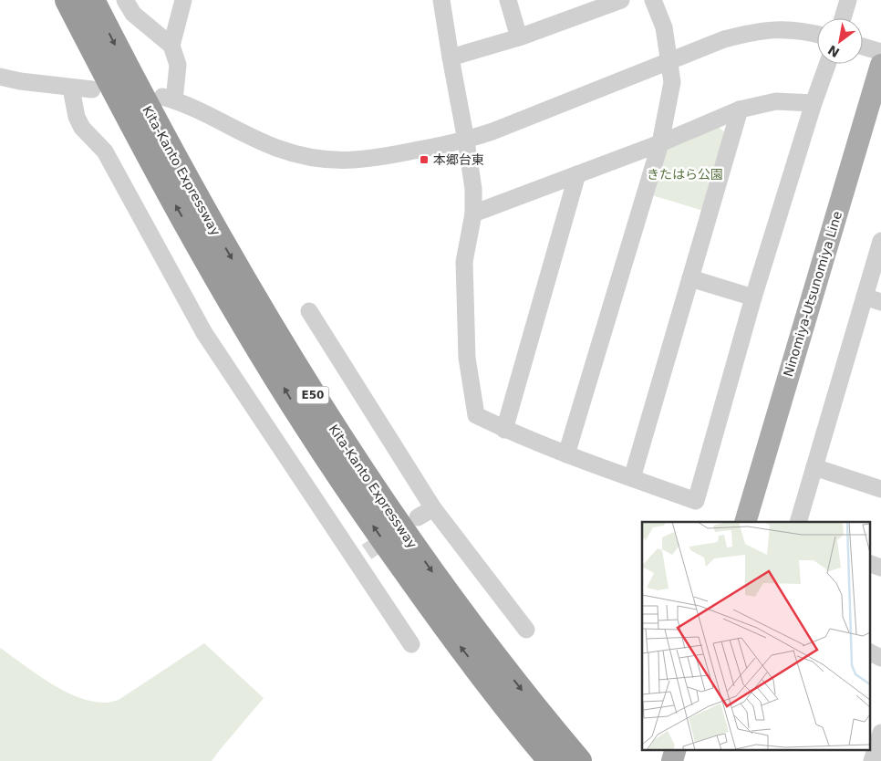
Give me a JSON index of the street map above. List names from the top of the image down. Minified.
{"streets":{"highway":["Kita-Kanto Expressway","E50"],"main road":["Ninomiya-Utsunomiya Line"]},"parks":["きたはら公園"],"places":{"transit":["本郷台東"]},"north":"bottom left"}
